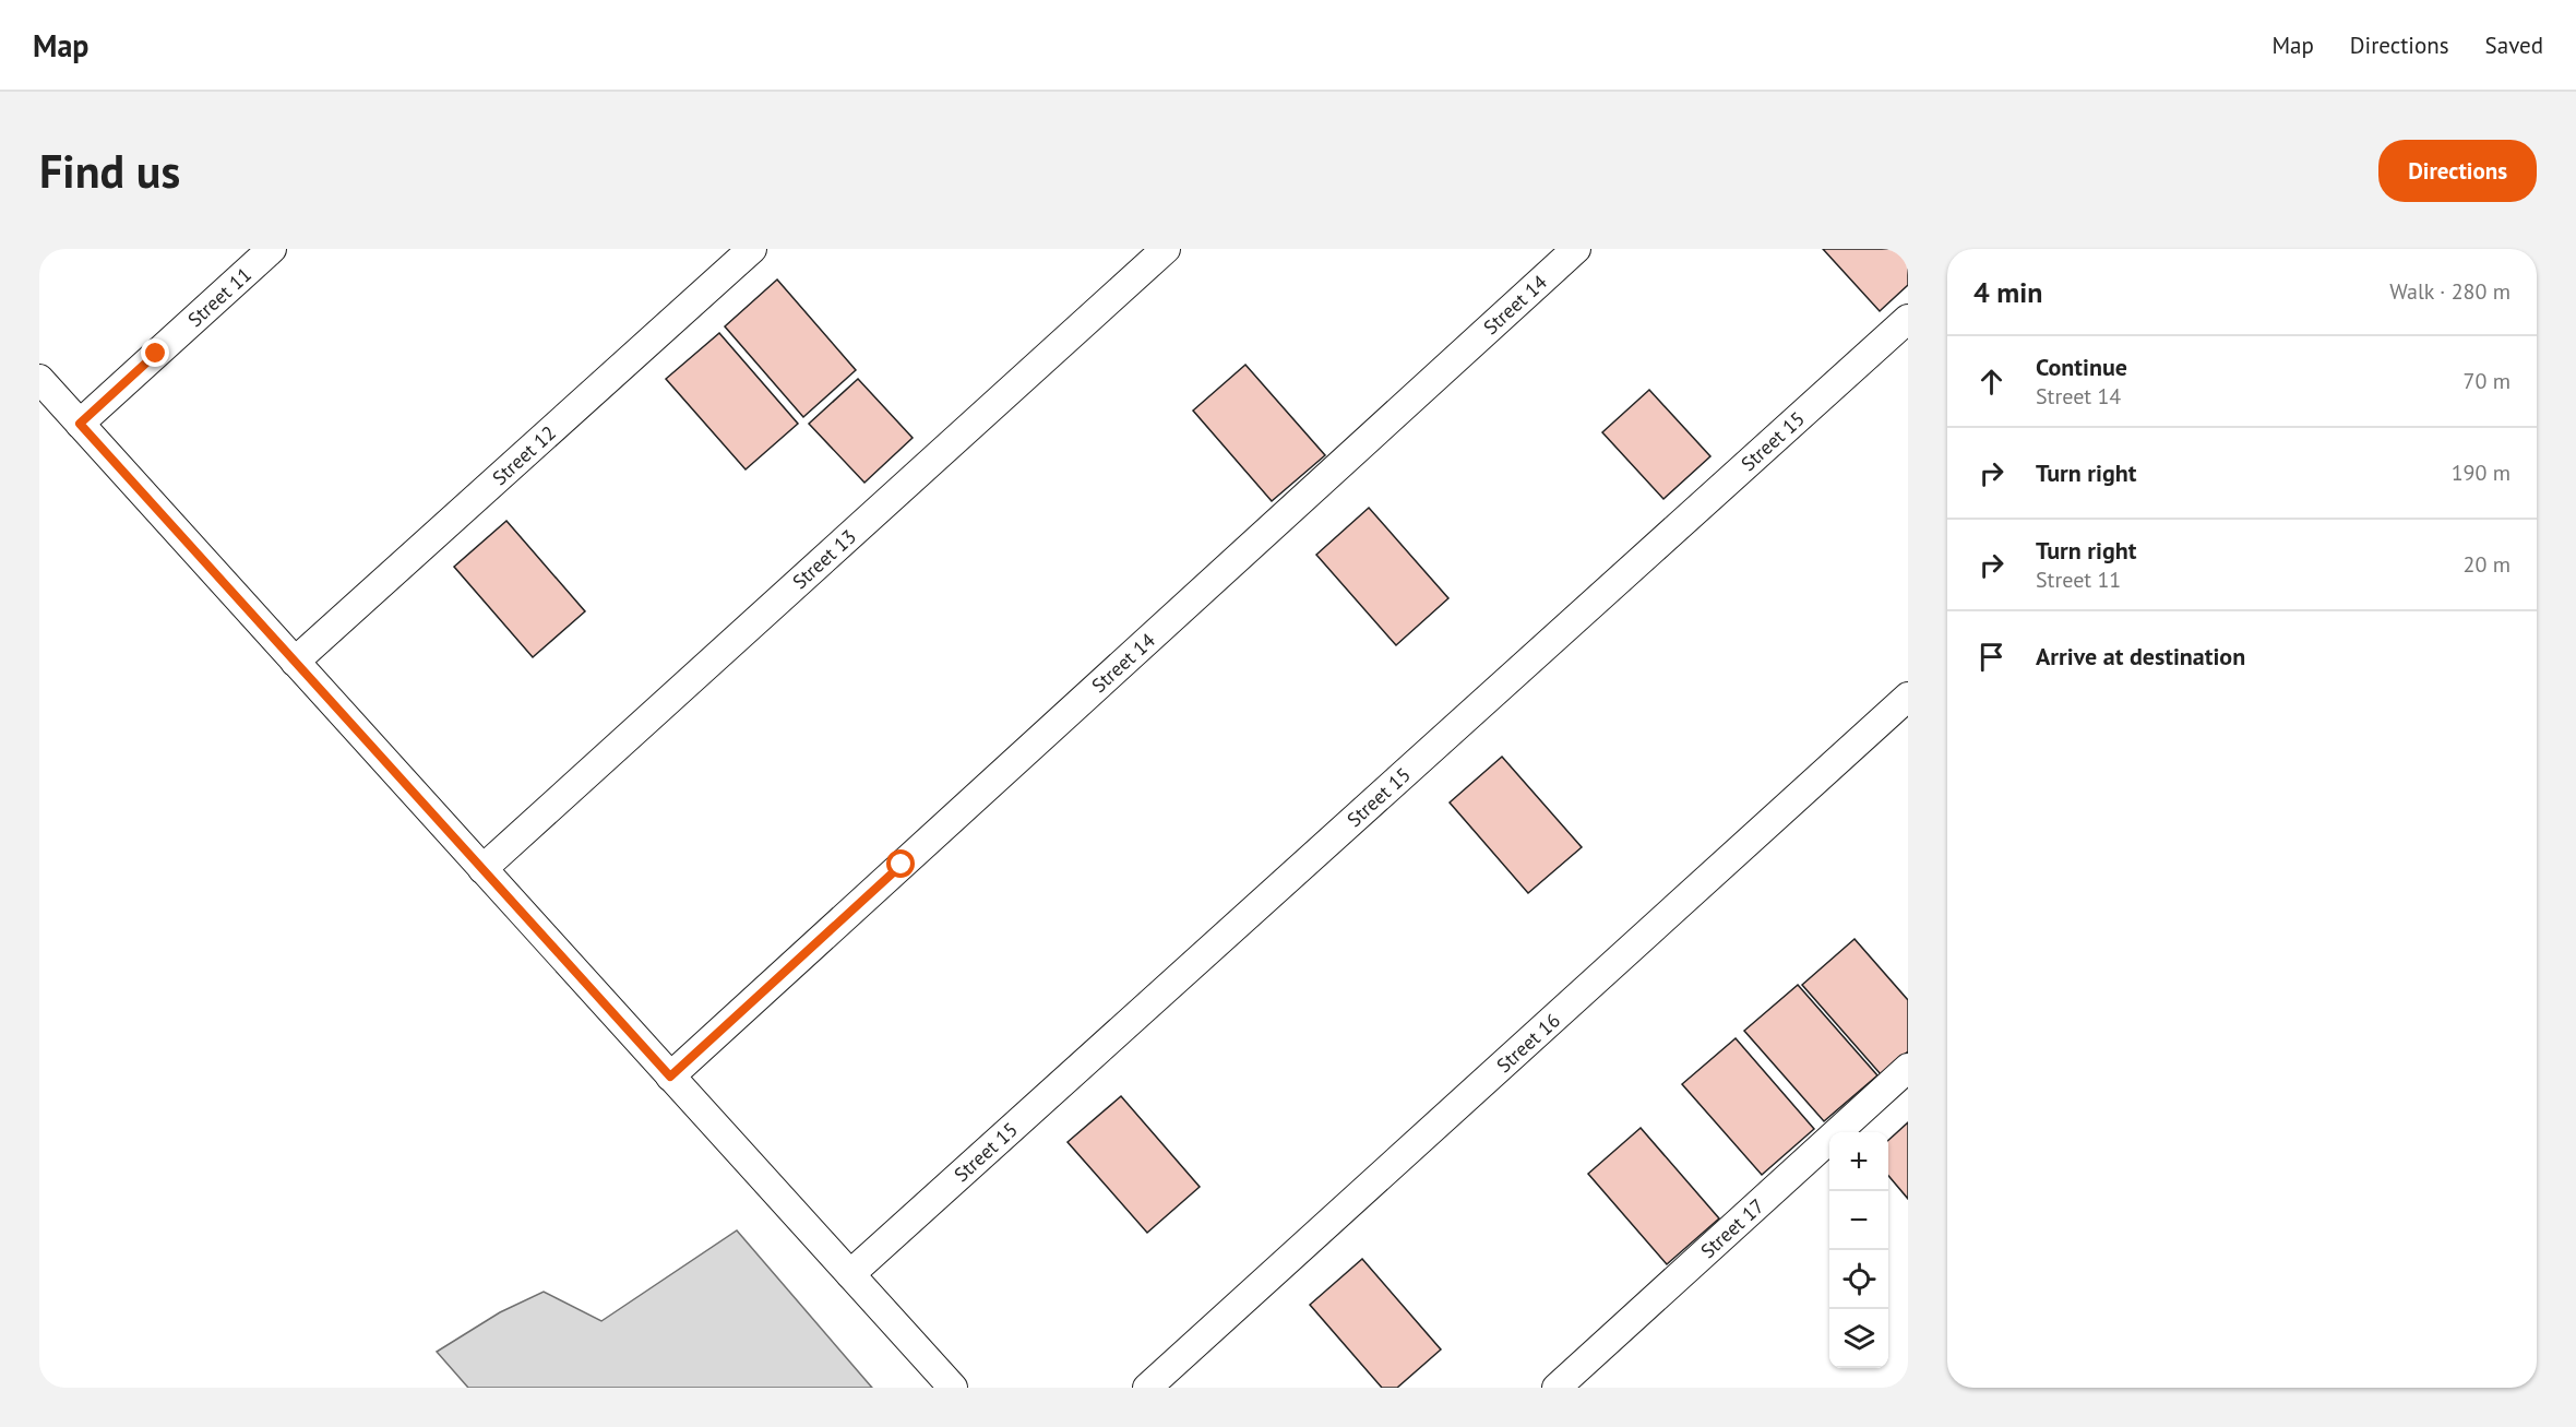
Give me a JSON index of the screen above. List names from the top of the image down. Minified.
{"streets":{"street":["Street 11","Street 14","Street 15","Street 12","Street 13","Street 16","Street 17"]},"page":{"header":"Map","nav":["Map","Directions","Saved"],"buttons":"Directions","title":"Find us","heading":["4 min","Walk · 280 m"],"list":[["Continue","Street 14","70 m"],["Turn right","190 m"],["Turn right","Street 11","20 m"],"Arrive at destination"],"map_buttons":["+","−"]}}
